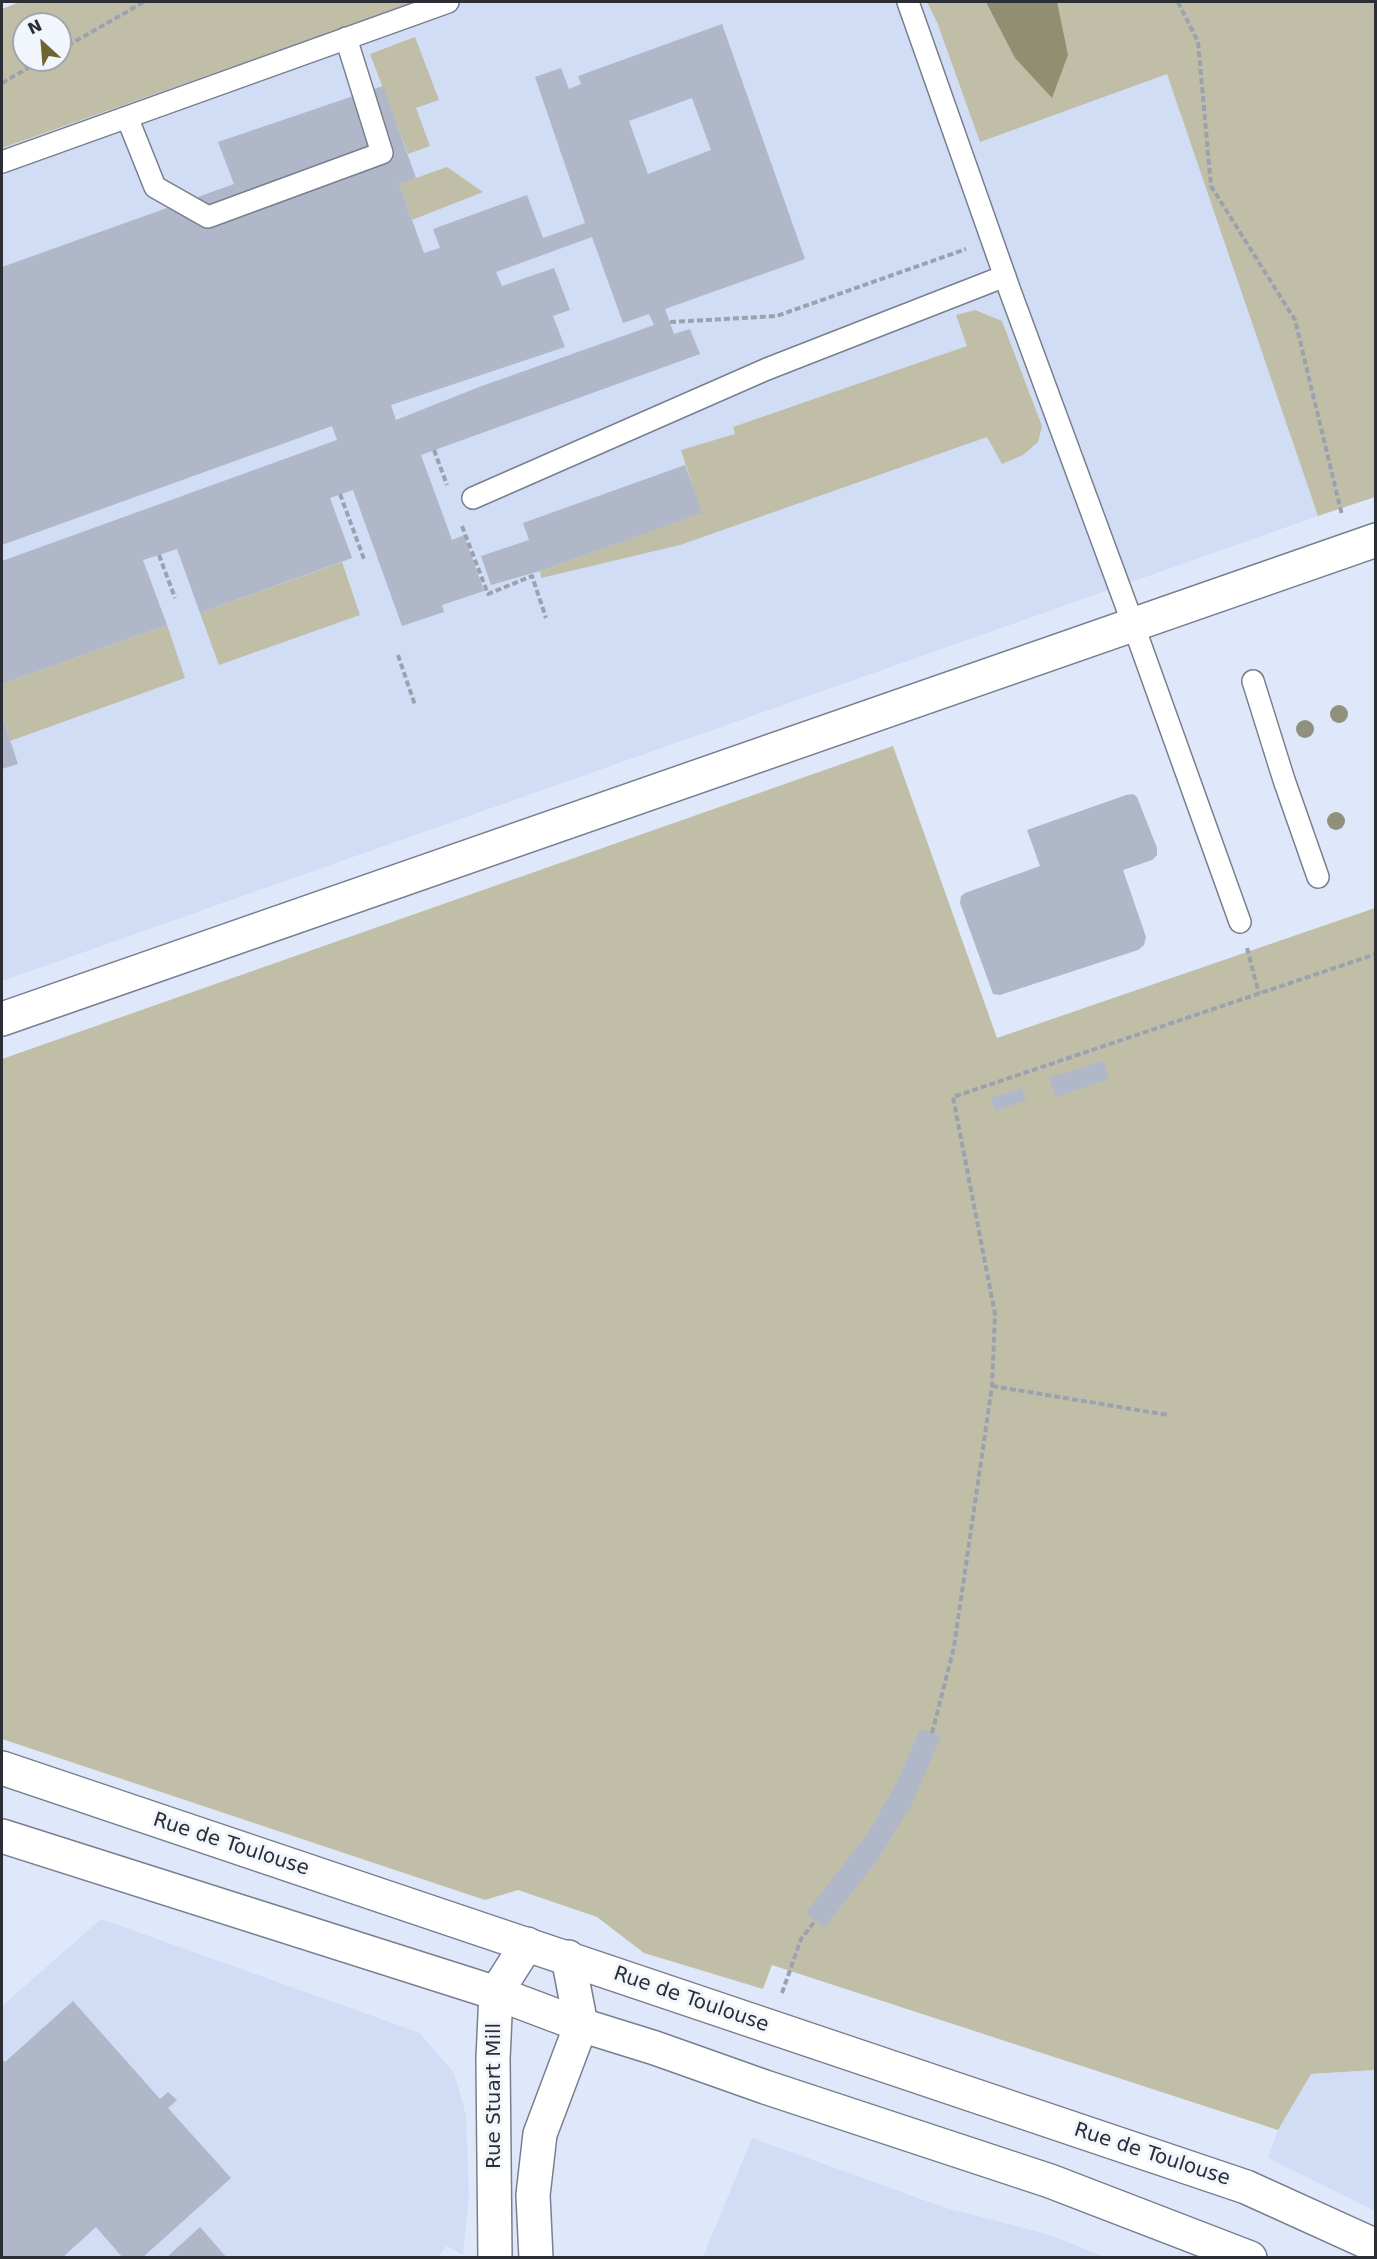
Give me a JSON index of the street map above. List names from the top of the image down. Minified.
{"streets":{"main road":["Rue de Toulouse","Rue Stuart Mill"]},"crossings":[["Rue de Toulouse","Rue Stuart Mill"]],"north":"top left"}
